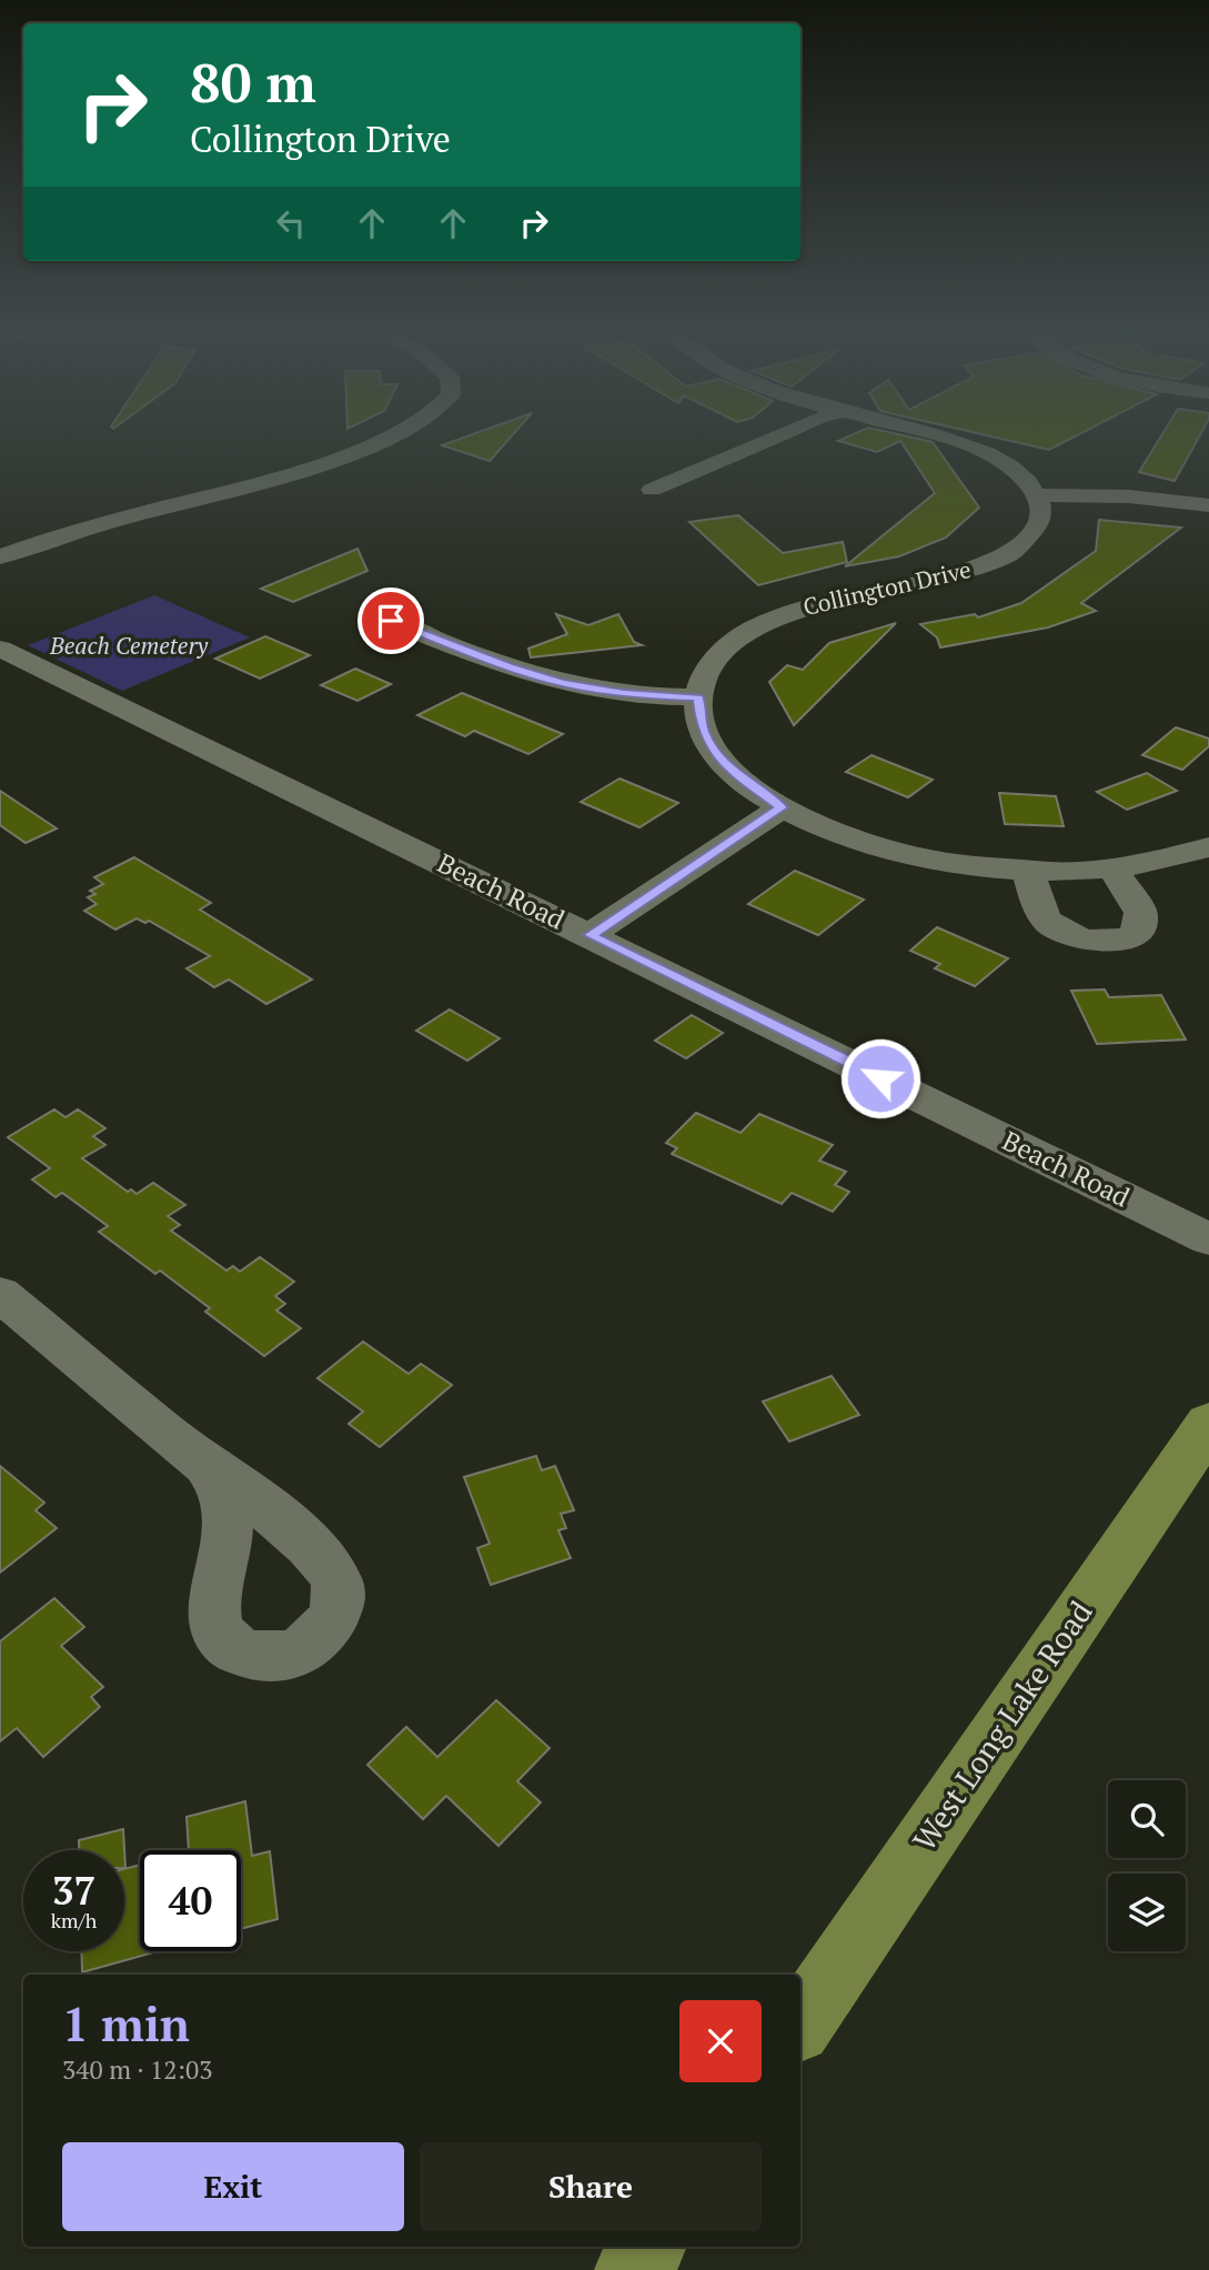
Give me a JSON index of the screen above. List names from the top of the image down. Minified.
{"streets":{"main road":["West Long Lake Road"],"street":["Collington Drive","Beach Road"]},"parks":["Beach Cemetery"],"page":{"turn":["80 m","Collington Drive"],"speed":"37 km/h","limit":"40","heading":["1 min","340 m · 12:03"],"buttons":["Exit","Share"]}}
